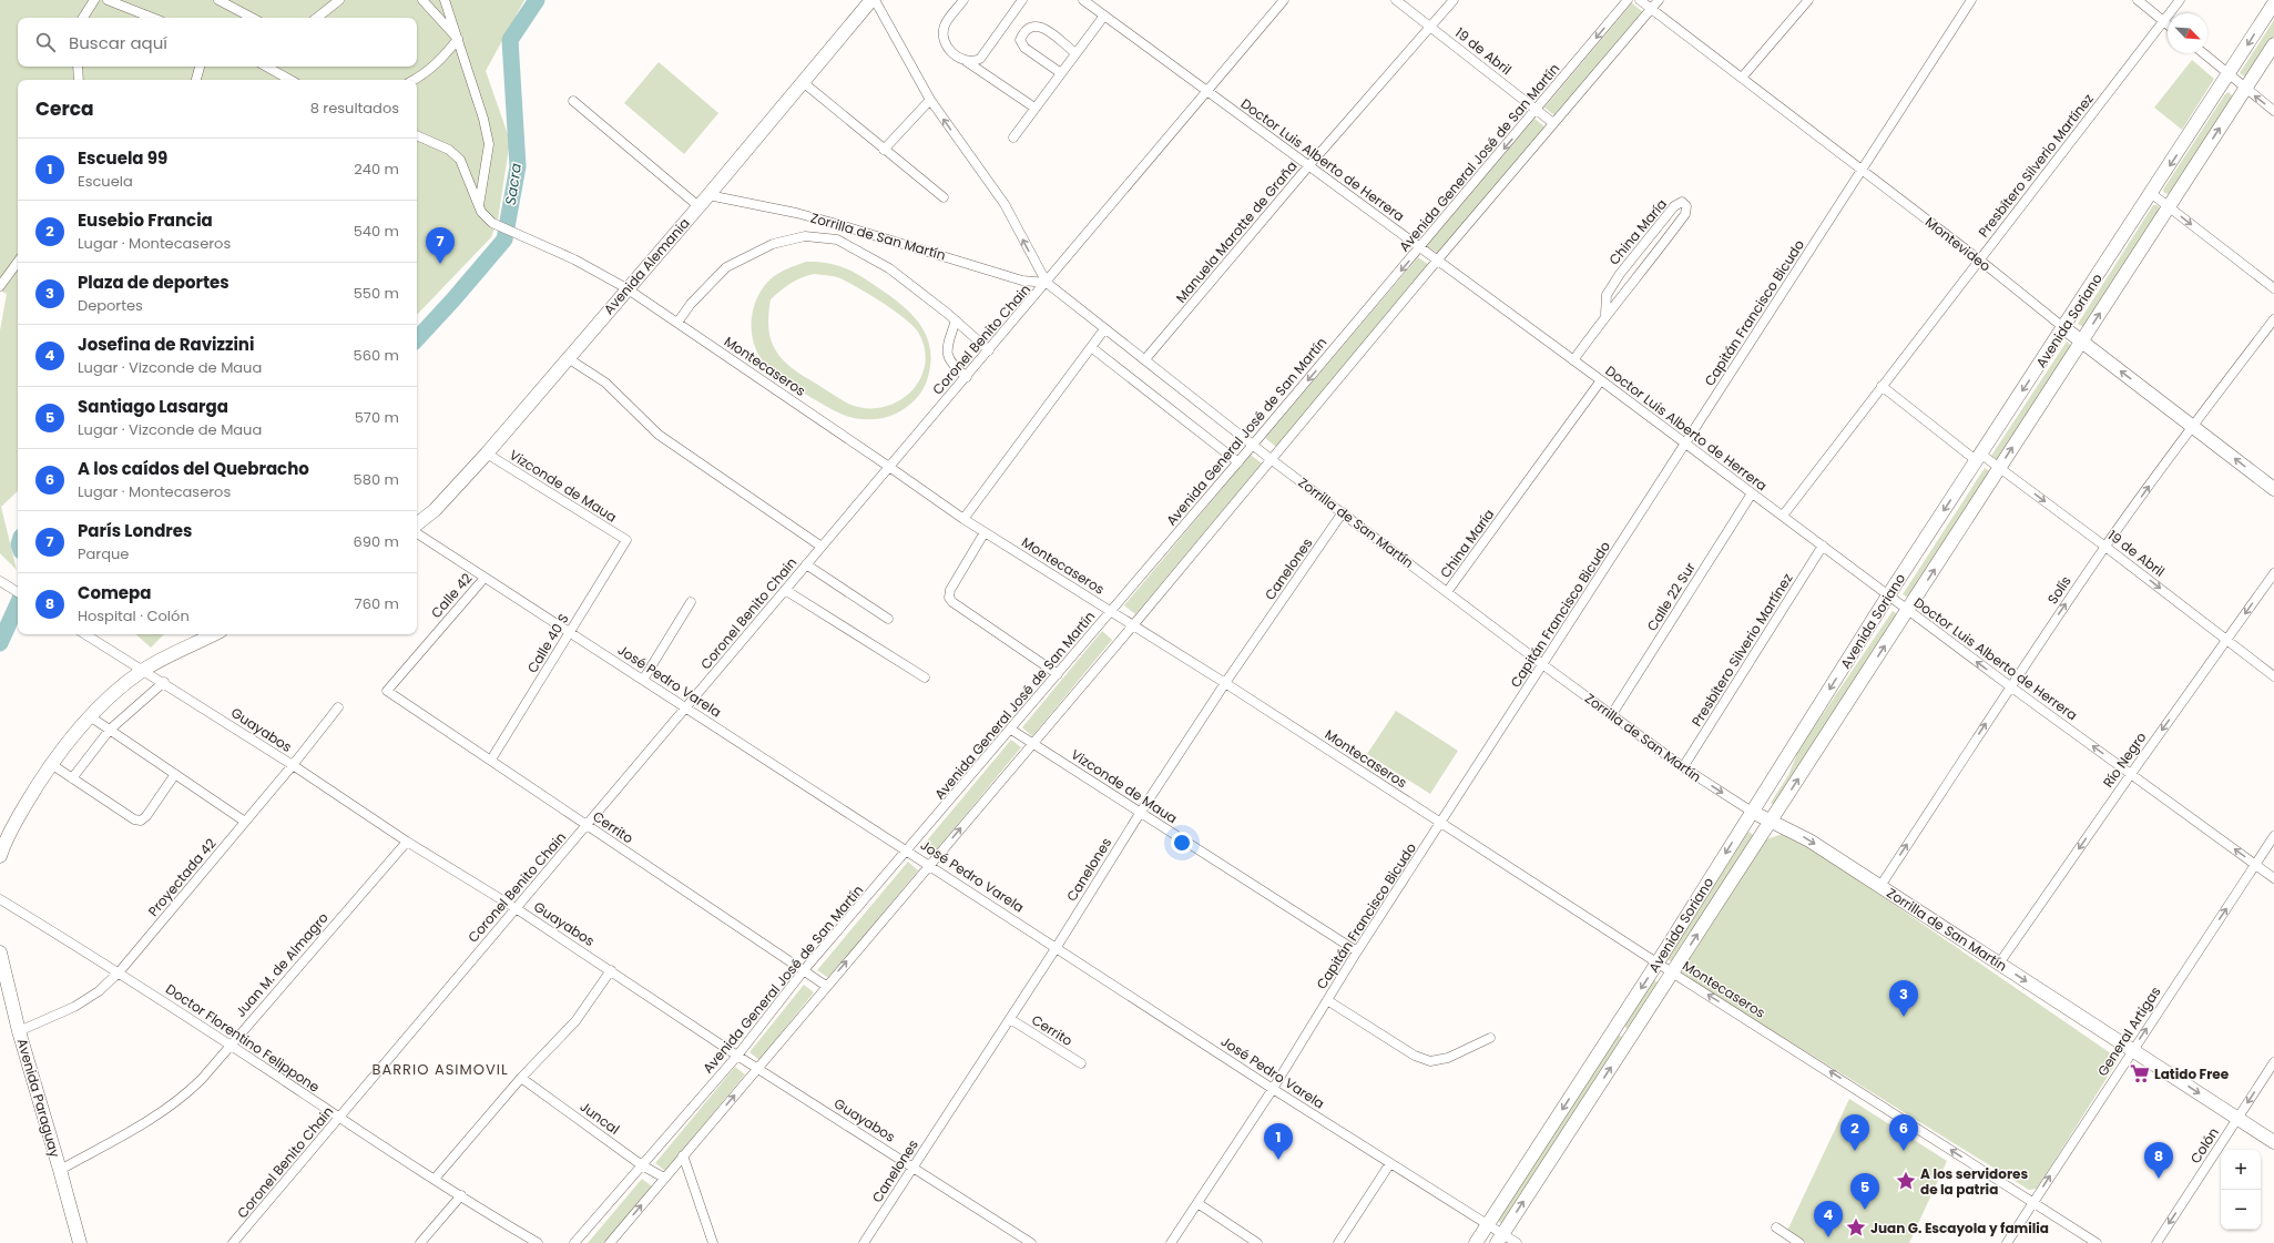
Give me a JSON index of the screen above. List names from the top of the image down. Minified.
{"streets":{"street":["19 de Abril","Avenida General José de San Martín","Doctor Luis Alberto de Herrera","Presbítero Silverio Martínez","Manuela Marotte de Graña","China María","Zorrilla de San Martín","Montevideo","Avenida Alemania","Capitán Francisco Bicudo","Avenida Soriano","Coronel Benito Chain","Montecaseros","Vizconde de Maua","Canelones","Solís","Calle 42","Calle 22 Sur","Calle 40 S","José Pedro Varela","Guayabos","Río Negro","Cerrito","Proyectada 42","Juan M. de Almagro","General Artigas","Doctor Florentino Felippone","Avenida Paraguay","Juncal","Colón"]},"crossings":[["19 de Abril","Avenida General José de San Martín"],["19 de Abril","Presbítero Silverio Martínez"],["19 de Abril","Manuela Marotte de Graña"],["19 de Abril","Avenida Soriano"],["19 de Abril","Solís"],["19 de Abril","Río Negro"],["Avenida General José de San Martín","Doctor Luis Alberto de Herrera"],["Avenida General José de San Martín","Zorrilla de San Martín"],["Avenida General José de San Martín","Montecaseros"],["Avenida General José de San Martín","Vizconde de Maua"],["Avenida General José de San Martín","José Pedro Varela"],["Avenida General José de San Martín","Guayabos"],["Avenida General José de San Martín","Cerrito"],["Avenida General José de San Martín","Juncal"],["Doctor Luis Alberto de Herrera","Presbítero Silverio Martínez"],["Doctor Luis Alberto de Herrera","Manuela Marotte de Graña"],["Doctor Luis Alberto de Herrera","China María"],["Doctor Luis Alberto de Herrera","Capitán Francisco Bicudo"],["Doctor Luis Alberto de Herrera","Avenida Soriano"],["Doctor Luis Alberto de Herrera","Coronel Benito Chain"],["Doctor Luis Alberto de Herrera","Solís"],["Doctor Luis Alberto de Herrera","Calle 22 Sur"],["Doctor Luis Alberto de Herrera","Río Negro"],["Doctor Luis Alberto de Herrera","General Artigas"],["Presbítero Silverio Martínez","Zorrilla de San Martín"],["Presbítero Silverio Martínez","Montevideo"],["Manuela Marotte de Graña","Zorrilla de San Martín"],["China María","Zorrilla de San Martín"],["Zorrilla de San Martín","Avenida Alemania"],["Zorrilla de San Martín","Capitán Francisco Bicudo"],["Zorrilla de San Martín","Avenida Soriano"],["Zorrilla de San Martín","Coronel Benito Chain"],["Zorrilla de San Martín","Canelones"],["Zorrilla de San Martín","Solís"],["Zorrilla de San Martín","Calle 22 Sur"],["Zorrilla de San Martín","Río Negro"],["Zorrilla de San Martín","General Artigas"],["Zorrilla de San Martín","Colón"],["Montevideo","Capitán Francisco Bicudo"],["Montevideo","Avenida Soriano"],["Montevideo","Solís"],["Avenida Alemania","Montecaseros"],["Avenida Alemania","Vizconde de Maua"],["Capitán Francisco Bicudo","Montecaseros"],["Capitán Francisco Bicudo","Vizconde de Maua"],["Capitán Francisco Bicudo","José Pedro Varela"],["Avenida Soriano","Montecaseros"],["Avenida Soriano","José Pedro Varela"],["Coronel Benito Chain","Montecaseros"],["Coronel Benito Chain","José Pedro Varela"],["Coronel Benito Chain","Guayabos"],["Coronel Benito Chain","Cerrito"],["Coronel Benito Chain","Doctor Florentino Felippone"],["Montecaseros","Canelones"],["Montecaseros","General Artigas"],["Vizconde de Maua","Canelones"],["Vizconde de Maua","Calle 40 S"],["Canelones","José Pedro Varela"],["Canelones","Guayabos"],["Canelones","Cerrito"],["Calle 42","José Pedro Varela"],["Calle 42","Cerrito"],["Calle 40 S","José Pedro Varela"],["Calle 40 S","Cerrito"],["Guayabos","Proyectada 42"],["Guayabos","Juan M. de Almagro"],["Proyectada 42","Doctor Florentino Felippone"],["Proyectada 42","Avenida Paraguay"],["Juan M. de Almagro","Doctor Florentino Felippone"],["Juan M. de Almagro","Avenida Paraguay"]],"one_way":["19 de Abril","Solís","Río Negro","General Artigas","Colón"],"districts":["BARRIO ASIMOVIL"],"water":["Sacra"],"places":{"supermarket":["Latido Free"],"place":["A los servidores de la patria","Juan G. Escayola y familia"]},"north":"bottom right","page":{"search":"Buscar aquí","heading":["Cerca","8 resultados"],"list":[{"mark":"1","name":"Escuela 99","note":"Escuela","value":"240 m"},{"mark":"2","name":"Eusebio Francia","note":"Lugar · Montecaseros","value":"540 m"},{"mark":"3","name":"Plaza de deportes","note":"Deportes","value":"550 m"},{"mark":"4","name":"Josefina de Ravizzini","note":"Lugar · Vizconde de Maua","value":"560 m"},{"mark":"5","name":"Santiago Lasarga","note":"Lugar · Vizconde de Maua","value":"570 m"},{"mark":"6","name":"A los caídos del Quebracho","note":"Lugar · Montecaseros","value":"580 m"},{"mark":"7","name":"París Londres","note":"Parque","value":"690 m"},{"mark":"8","name":"Comepa","note":"Hospital · Colón","value":"760 m"}],"pins":["7","3","2","6","1","8","5","4"],"map_buttons":["+","−"]}}
